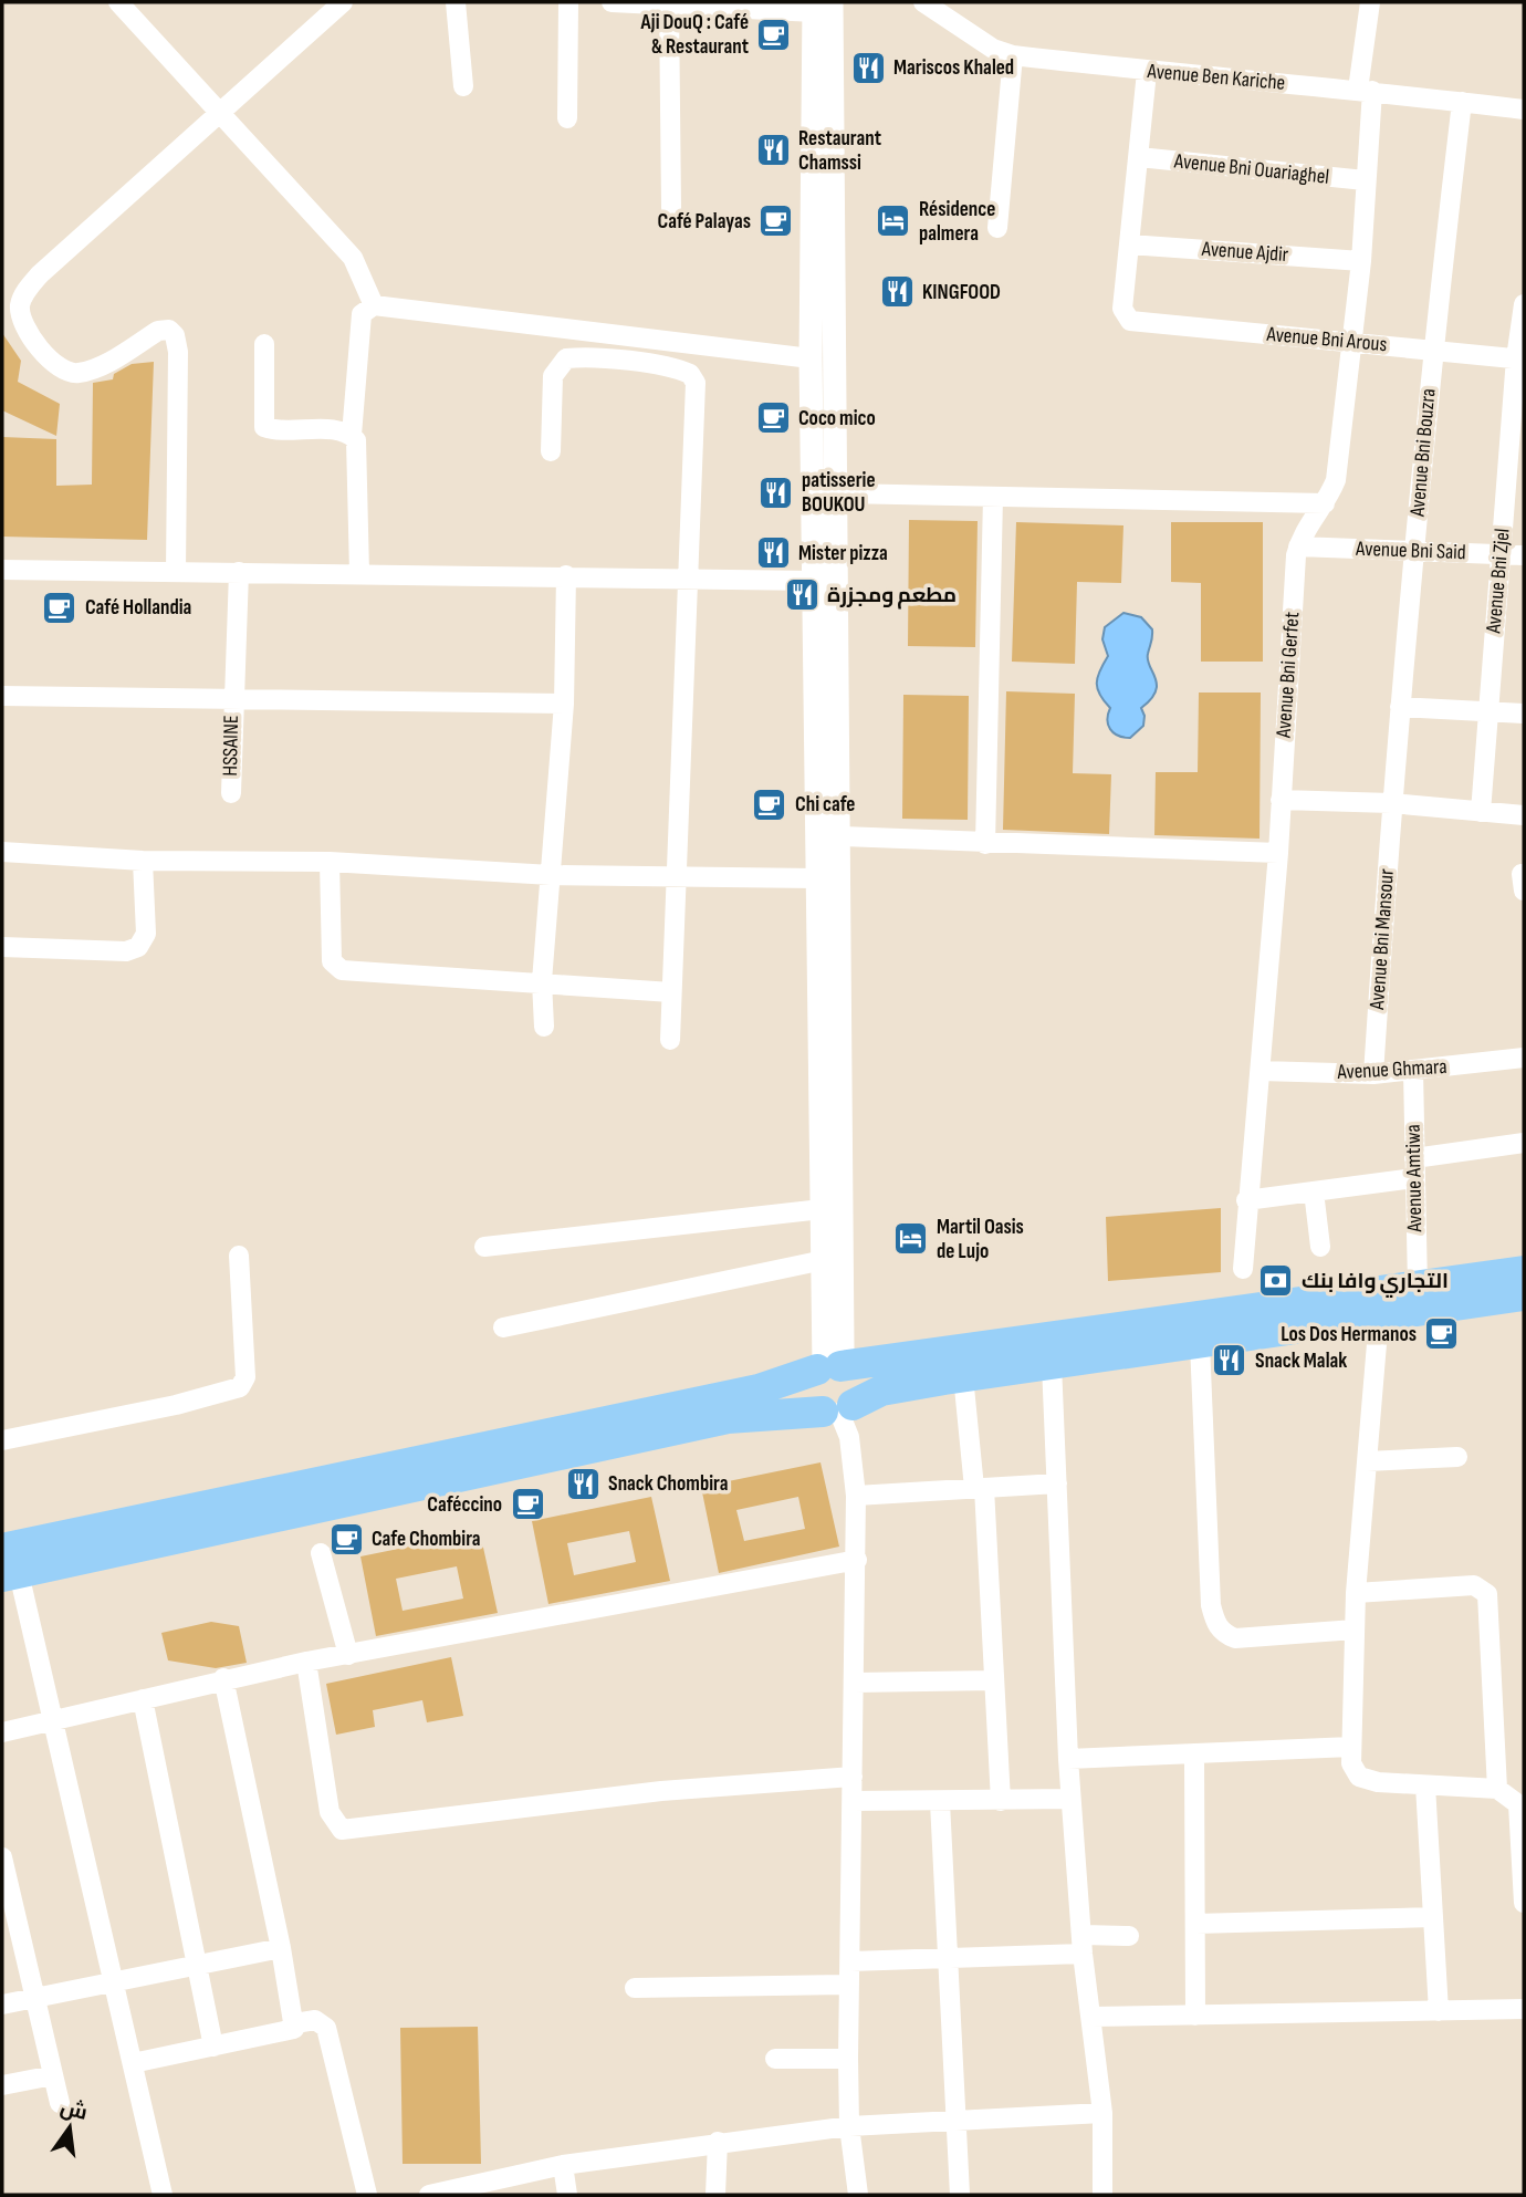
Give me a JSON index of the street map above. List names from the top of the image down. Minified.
{"streets":{"street":["Avenue Ben Kariche","Avenue Bni Ouariaghel","Avenue Ajdir","Avenue Bni Arous","Avenue Bni Bouzra","Avenue Bni Said","Avenue Bni Zjel","Avenue Bni Gerfet","HSSAINE","Avenue Bni Mansour","Avenue Ghmara","Avenue Amtiwa"]},"crossings":[["Avenue Ben Kariche","Avenue Bni Bouzra"],["Avenue Ben Kariche","Avenue Bni Gerfet"],["Avenue Bni Ouariaghel","Avenue Bni Gerfet"],["Avenue Ajdir","Avenue Bni Arous"],["Avenue Ajdir","Avenue Bni Gerfet"],["Avenue Bni Arous","Avenue Bni Bouzra"],["Avenue Bni Arous","Avenue Bni Zjel"],["Avenue Bni Arous","Avenue Bni Gerfet"],["Avenue Bni Bouzra","Avenue Bni Said"],["Avenue Bni Bouzra","Avenue Bni Mansour"],["Avenue Bni Said","Avenue Bni Zjel"],["Avenue Bni Said","Avenue Bni Gerfet"],["Avenue Bni Gerfet","Avenue Ghmara"],["Avenue Bni Mansour","Avenue Ghmara"],["Avenue Ghmara","Avenue Amtiwa"]],"places":{"cafe":["Aji DouQ : Café & Restaurant","Café Palayas","Coco mico","Café Hollandia","Chi cafe","Los Dos Hermanos","Caféccino","Cafe Chombira"],"restaurant":["Mariscos Khaled","Restaurant Chamssi","KINGFOOD","patisserie BOUKOU","Mister pizza","مطعم ومجزرة","Snack Malak","Snack Chombira"],"hotel":["Résidence palmera","Martil Oasis de Lujo"],"bank":["التجاري وافا بنك"]},"north":"top"}
